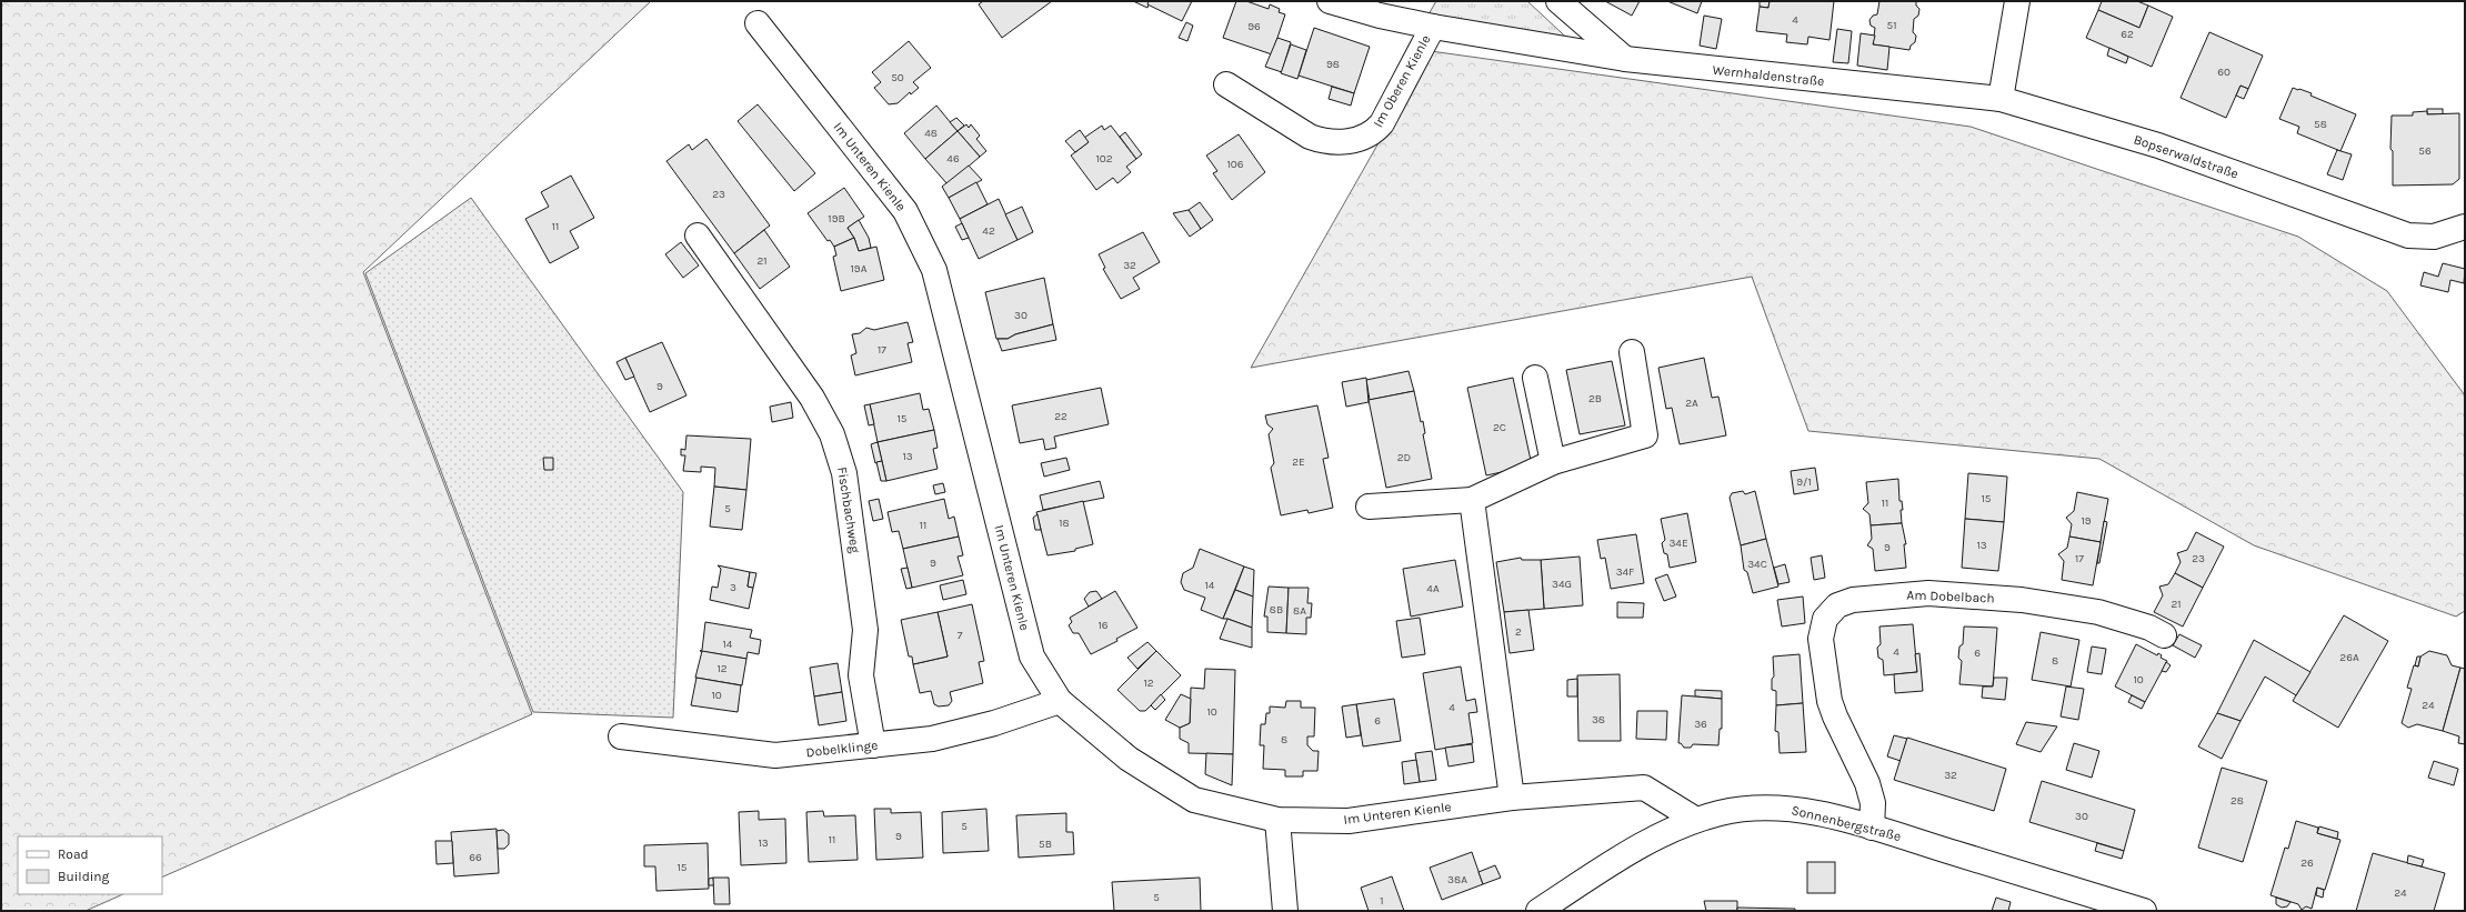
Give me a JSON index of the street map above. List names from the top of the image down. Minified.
{"streets":{"street":["Wernhaldenstraße","Im Oberen Kienle","Bopserwaldstraße","Im Unteren Kienle","Fischbachweg","Am Dobelbach","Dobelklinge","Sonnenbergstraße"]},"crossings":[["Wernhaldenstraße","Im Oberen Kienle"],["Wernhaldenstraße","Bopserwaldstraße"],["Im Unteren Kienle","Dobelklinge"],["Im Unteren Kienle","Sonnenbergstraße"],["Fischbachweg","Dobelklinge"],["Am Dobelbach","Sonnenbergstraße"]],"house_numbers":["4","51","96","62","98","60","50","58","48","56","46","102","106","23","19B","11","42","21","32","19A","30","17","9","2B","2A","22","15","2C","13","2D","2E","9/1","15","11","5","19","18","11","34E","13","9","17","23","9","34C","34F","34G","14","3","4A","21","8B","8A","16","2","7","14","4","6","26A","8","12","10","12","10","24","4","10","38","6","36","8","32","28","30","5","9","11","13","5B","66","26","15","38A","24","5","1"],"legend":["Road","Building"]}
